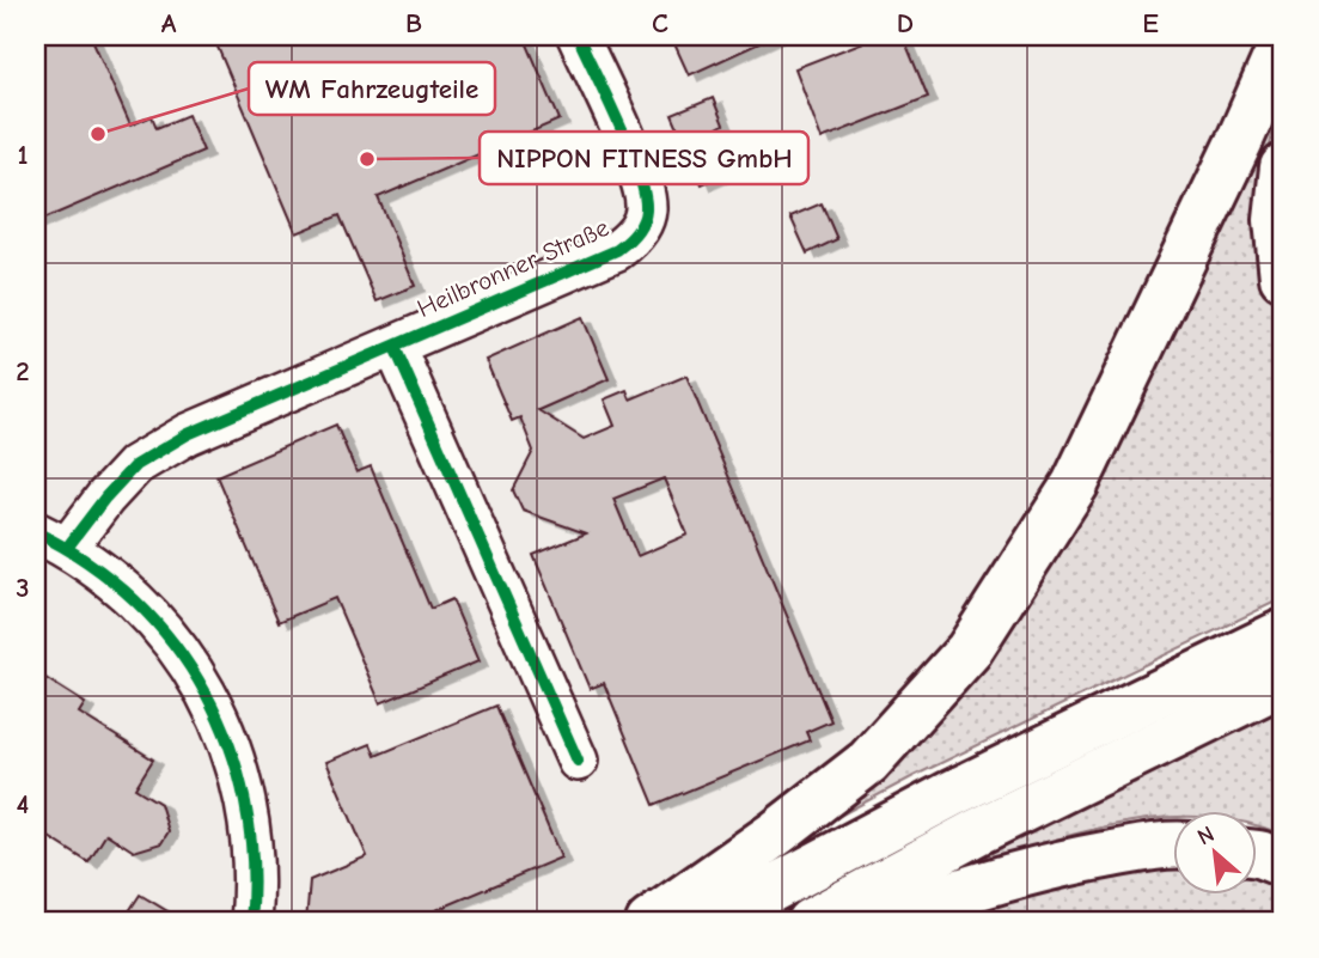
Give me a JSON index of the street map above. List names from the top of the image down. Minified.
{"streets":{"street":["Heilbronner Straße"]},"places":["WM Fahrzeugteile","NIPPON FITNESS GmbH"],"north":"top left","grid":{"columns":["A","B","C","D","E"],"rows":["1","2","3","4"]}}
